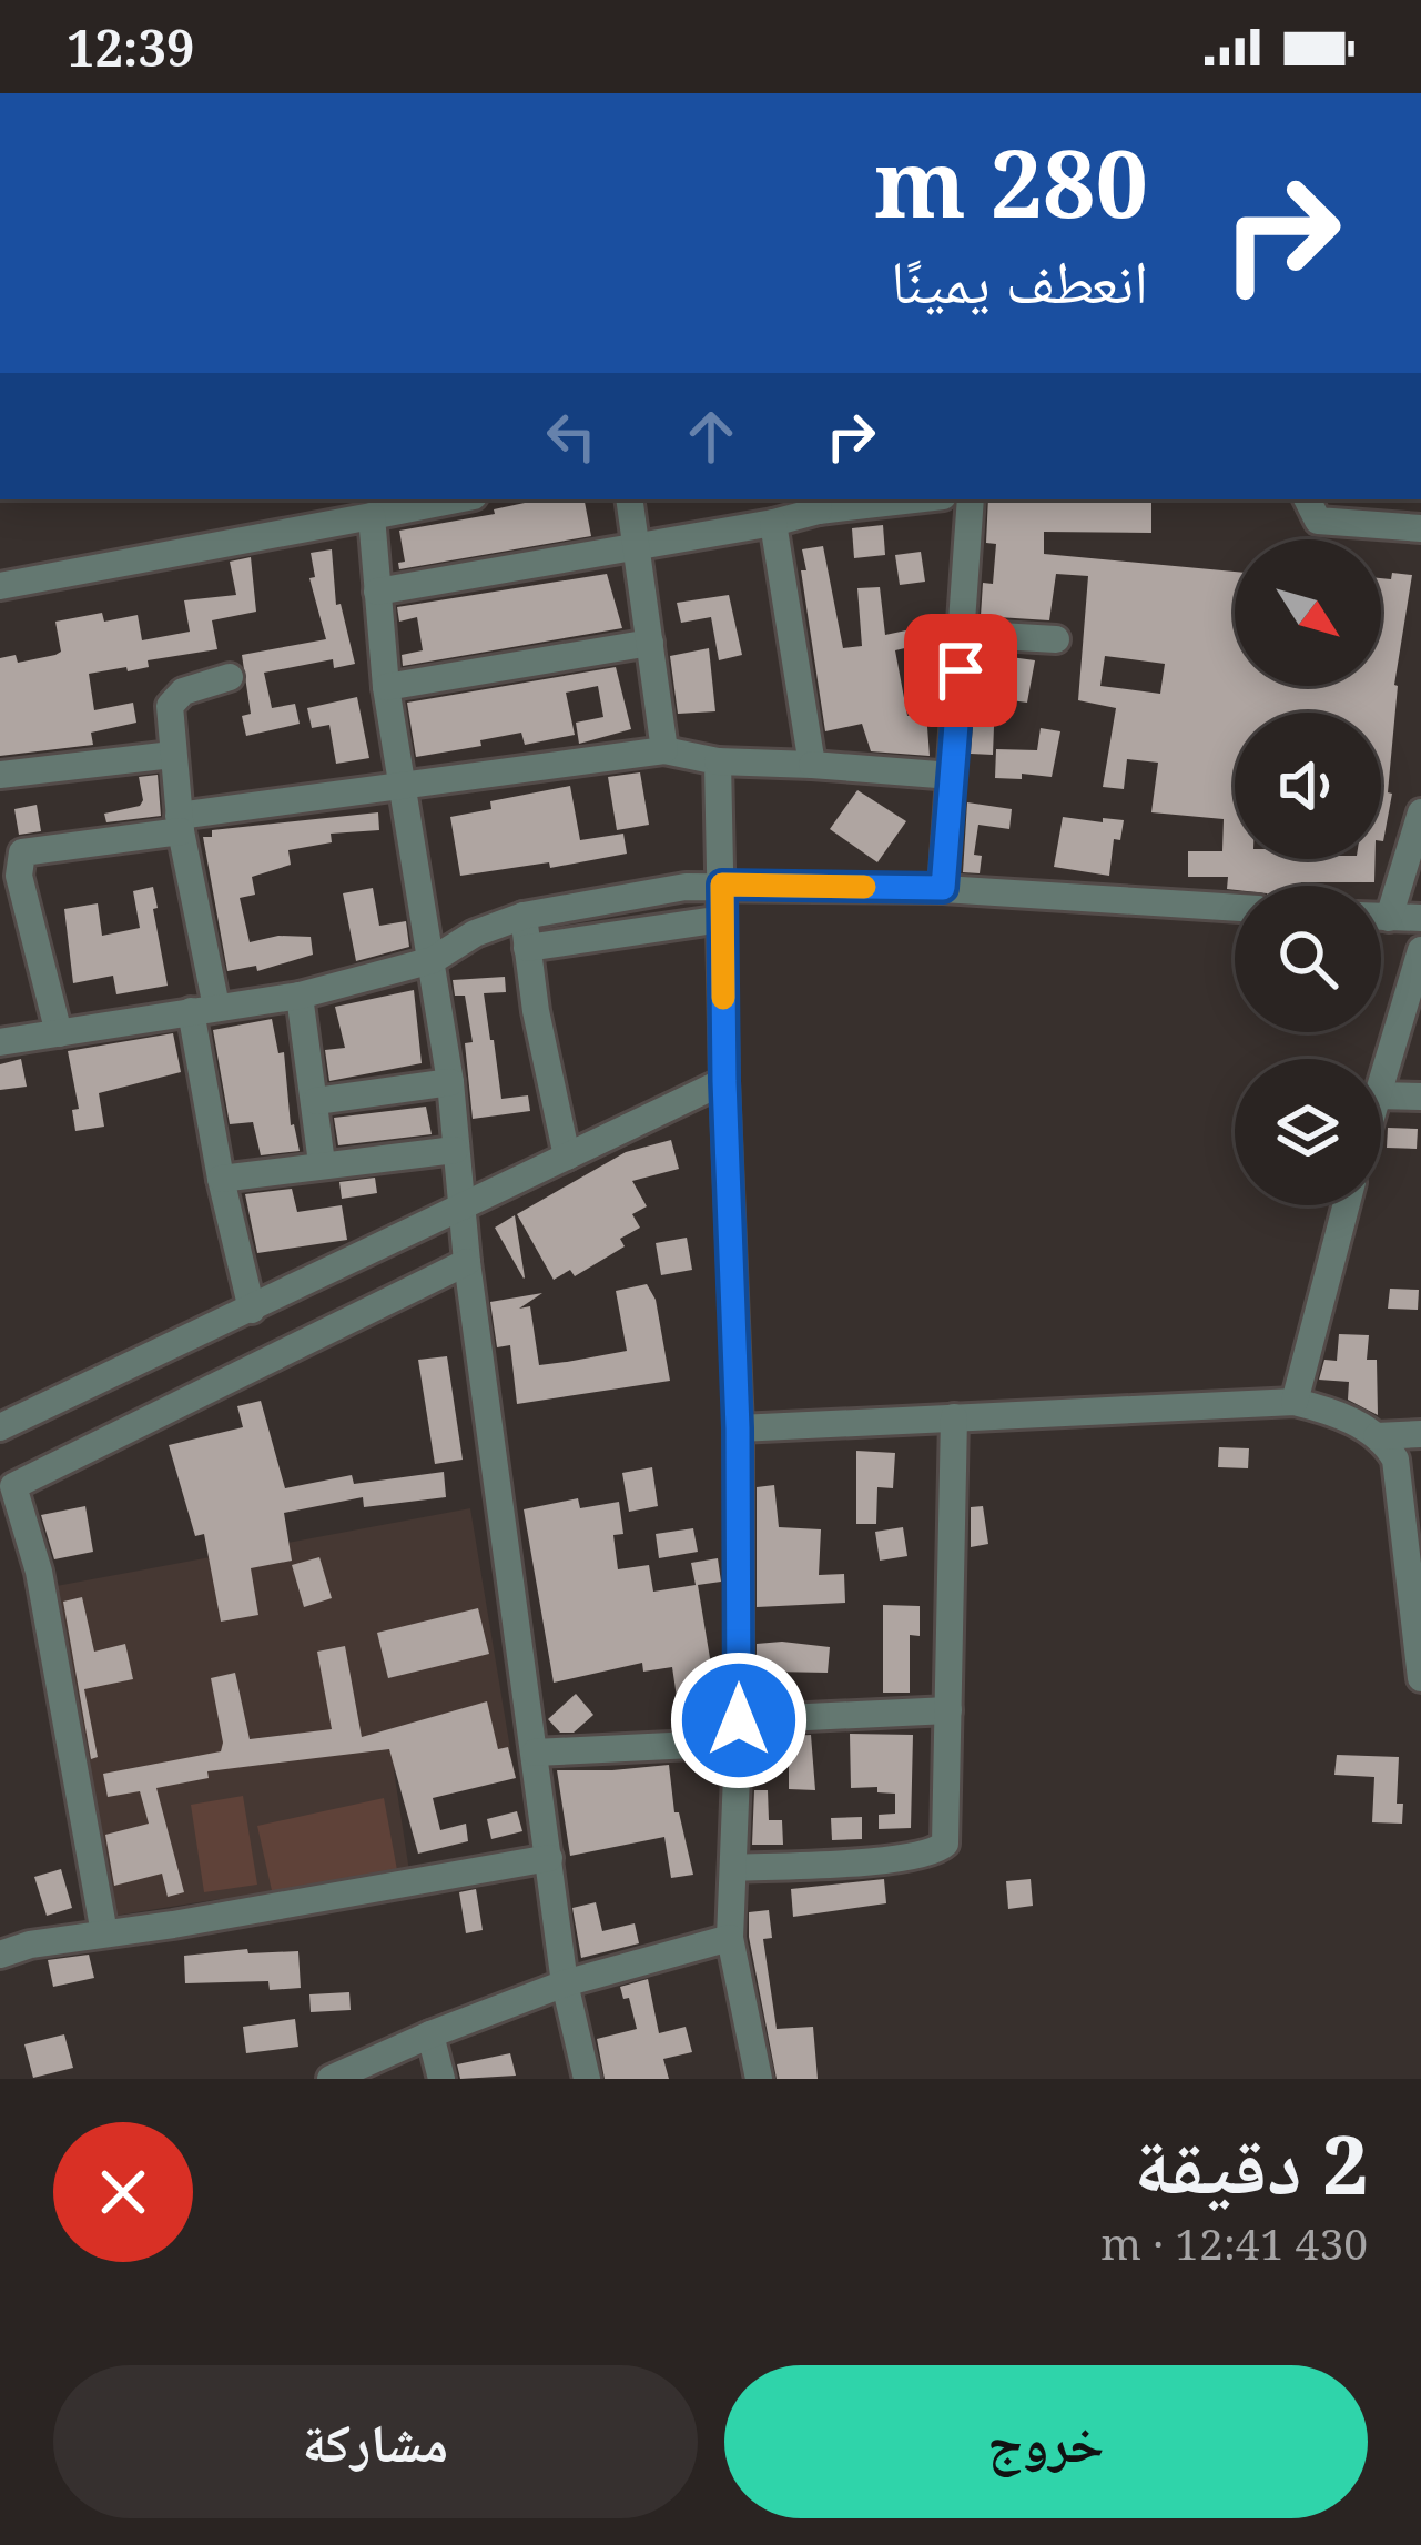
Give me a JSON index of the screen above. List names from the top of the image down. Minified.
{"north":"bottom right","page":{"status":"12:39","turn":["280 m","انعطف يمينًا"],"heading":["2 دقيقة","430 m · 12:41"],"buttons":["خروج","مشاركة"]}}
